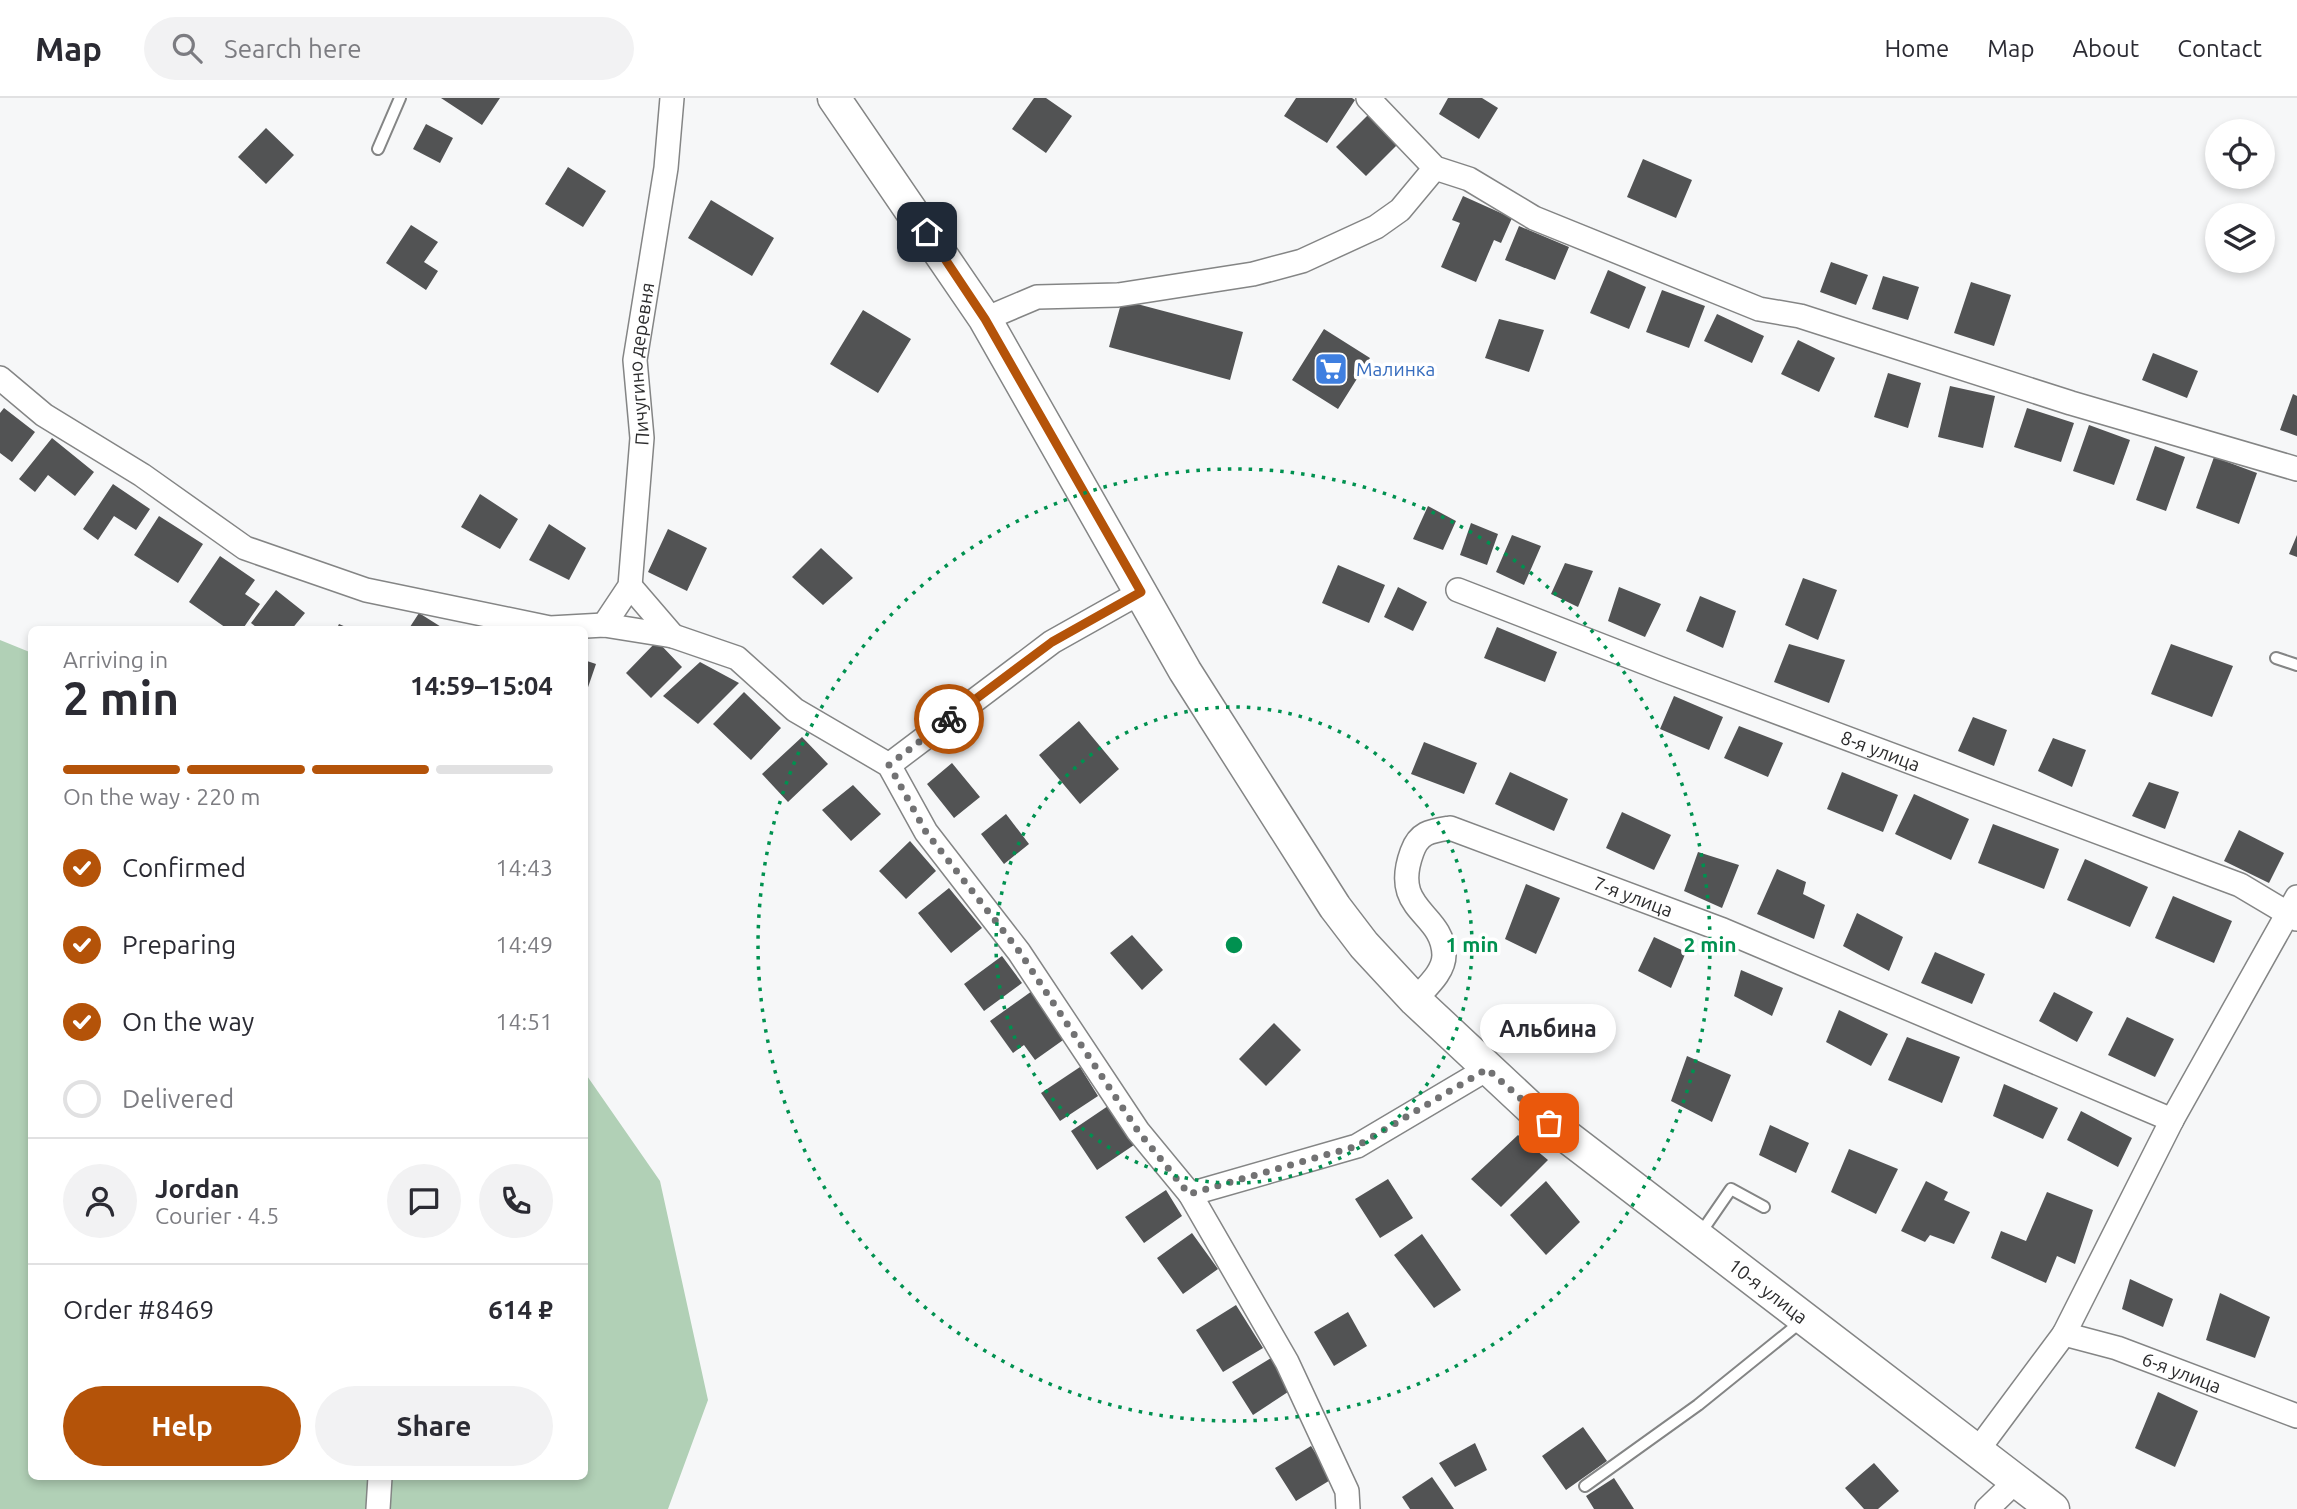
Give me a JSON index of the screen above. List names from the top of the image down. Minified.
{"streets":{"street":["Пичугино деревня","8-я улица","7-я улица","10-я улица","6-я улица"]},"crossings":[["7-я улица","10-я улица"]],"places":{"supermarket":["Малинка"],"other":["Альбина"]},"page":{"header":"Map","search":"Search here","nav":["Home","Map","About","Contact"],"heading":["2 min","Arriving in","14:59–15:04"],"panel":["Jordan","Courier · 4.5","Order #8469","614 ₽"],"bar":"On the way · 220 m","list":[["Confirmed","14:43"],["Preparing","14:49"],["On the way","14:51"],"Delivered"],"bubble":"Альбина","buttons":["Help","Share"]},"rings":["1 min","2 min"]}
